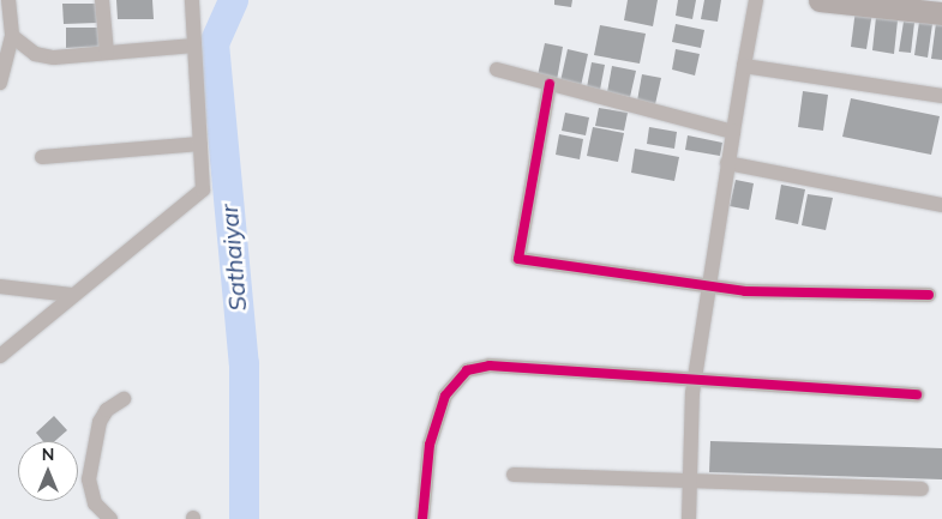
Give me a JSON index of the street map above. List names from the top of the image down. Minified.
{"water":["Sathaiyar"],"north":"top"}
